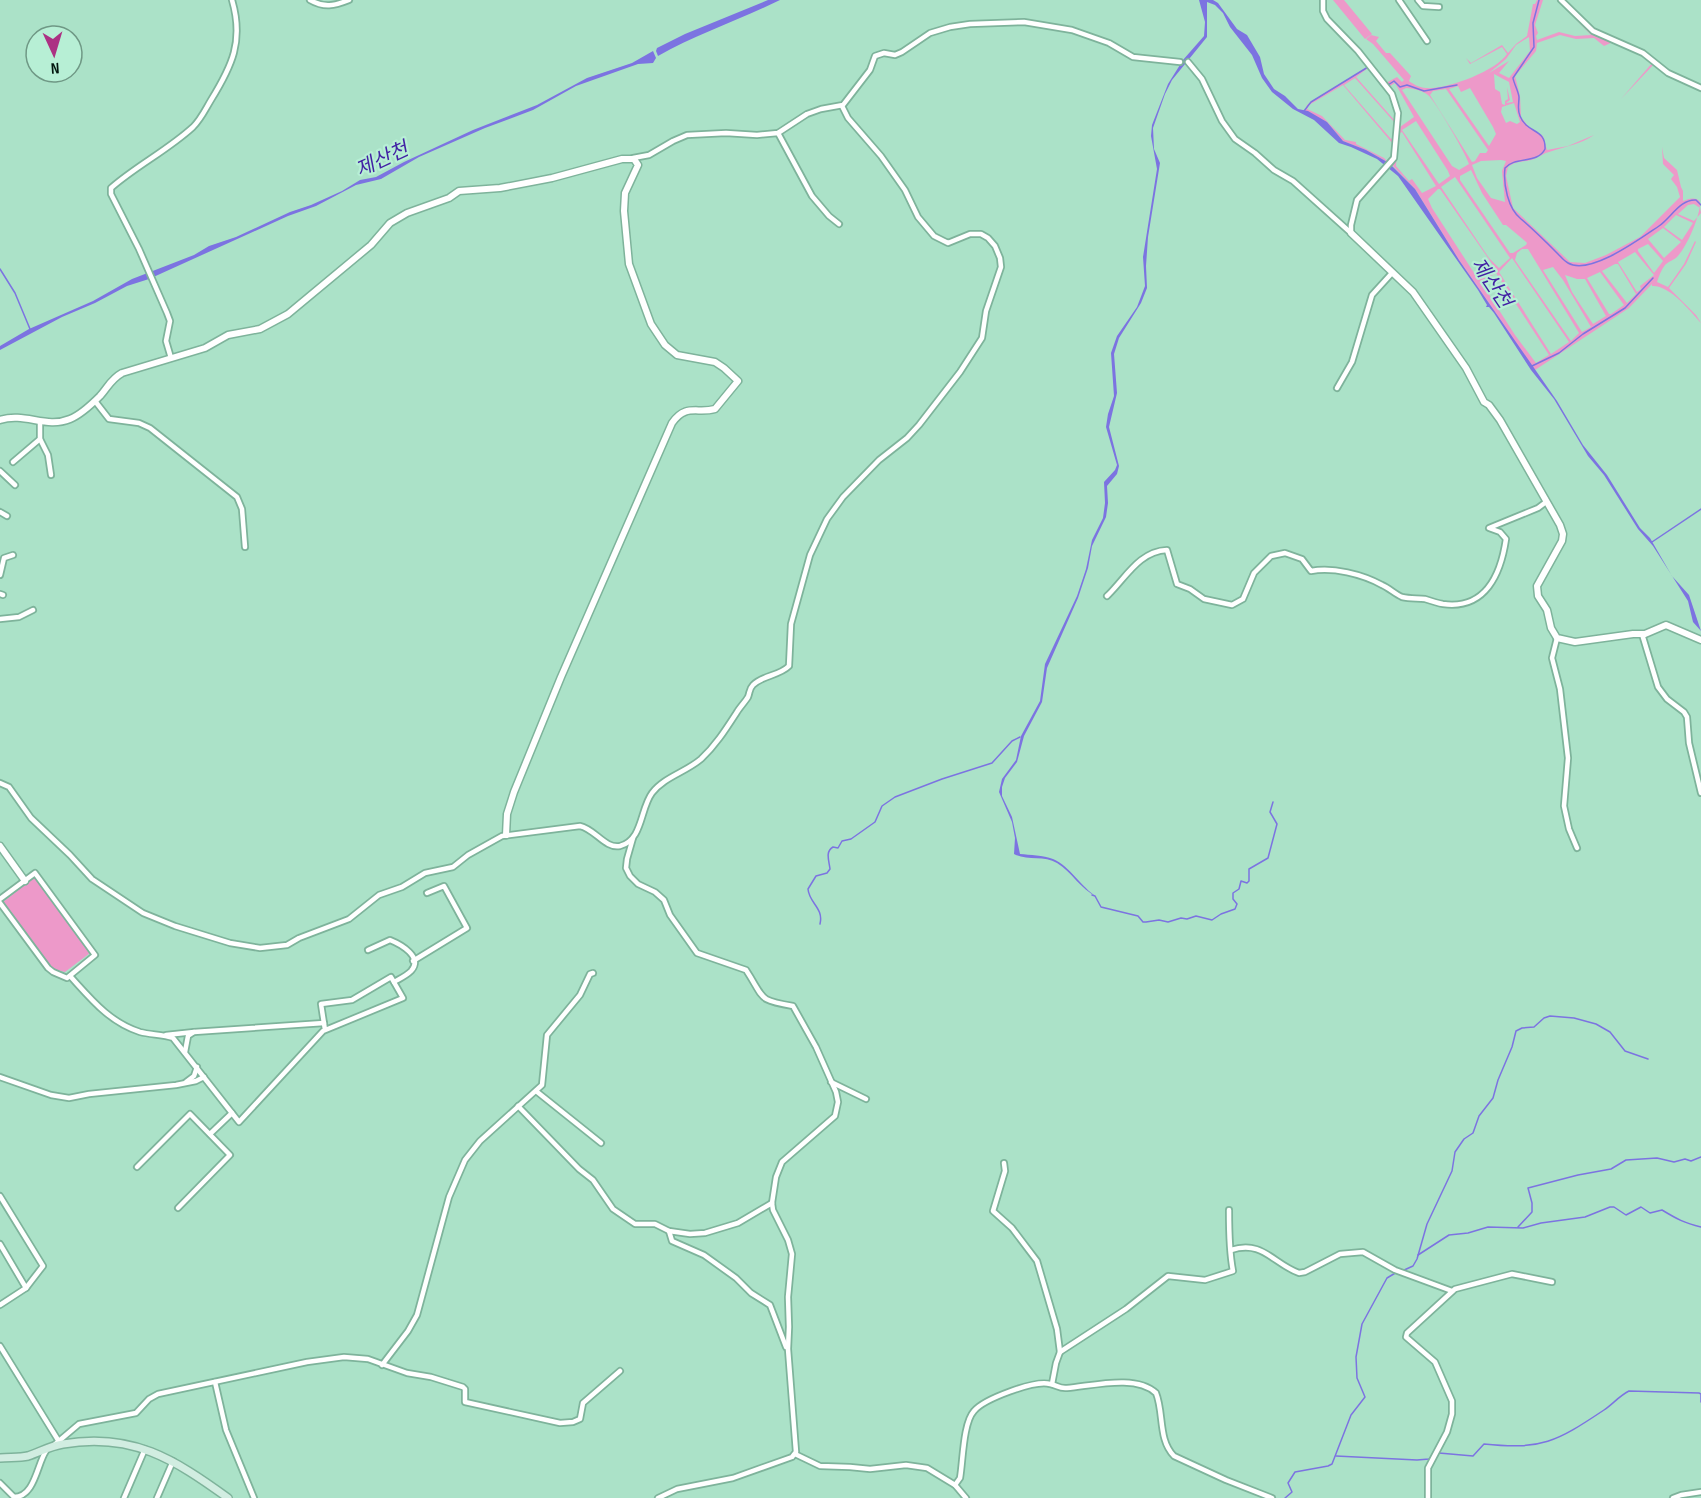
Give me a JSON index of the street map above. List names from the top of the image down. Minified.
{"water":["제산천"],"north":"bottom"}
